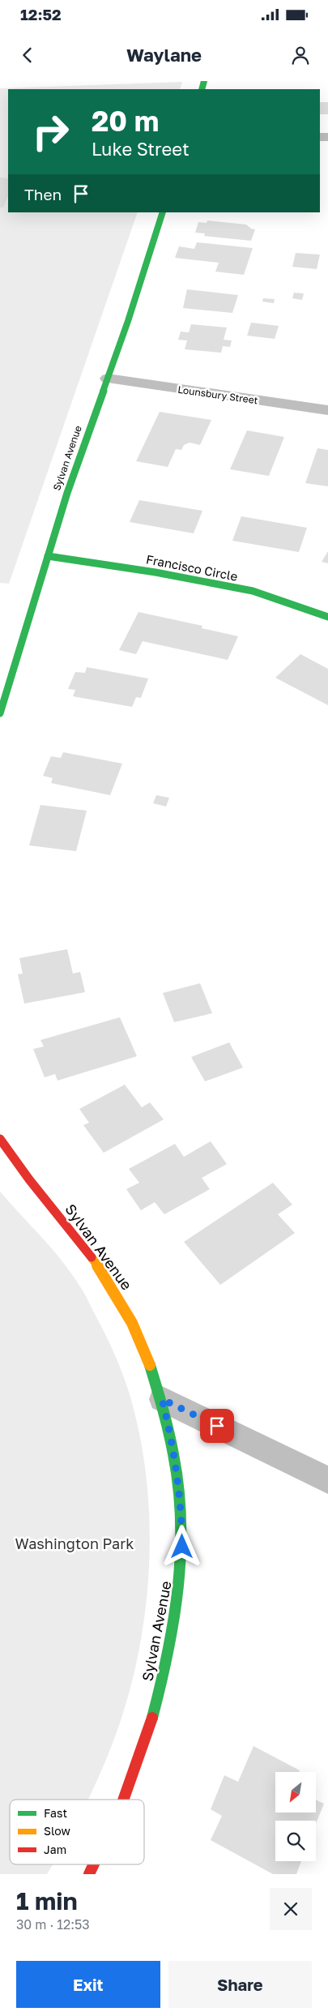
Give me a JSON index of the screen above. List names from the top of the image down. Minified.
{"streets":{"street":["Lounsbury Street","Sylvan Avenue","Francisco Circle"]},"crossings":[["Lounsbury Street","Sylvan Avenue"],["Sylvan Avenue","Francisco Circle"]],"parks":["Washington Park"],"legend":["Fast","Slow","Jam"],"north":"bottom left","page":{"status":"12:52","header":"Waylane","turn":["20 m","Luke Street"],"then":"Then","heading":["1 min","30 m · 12:53"],"buttons":["Exit","Share"]}}
